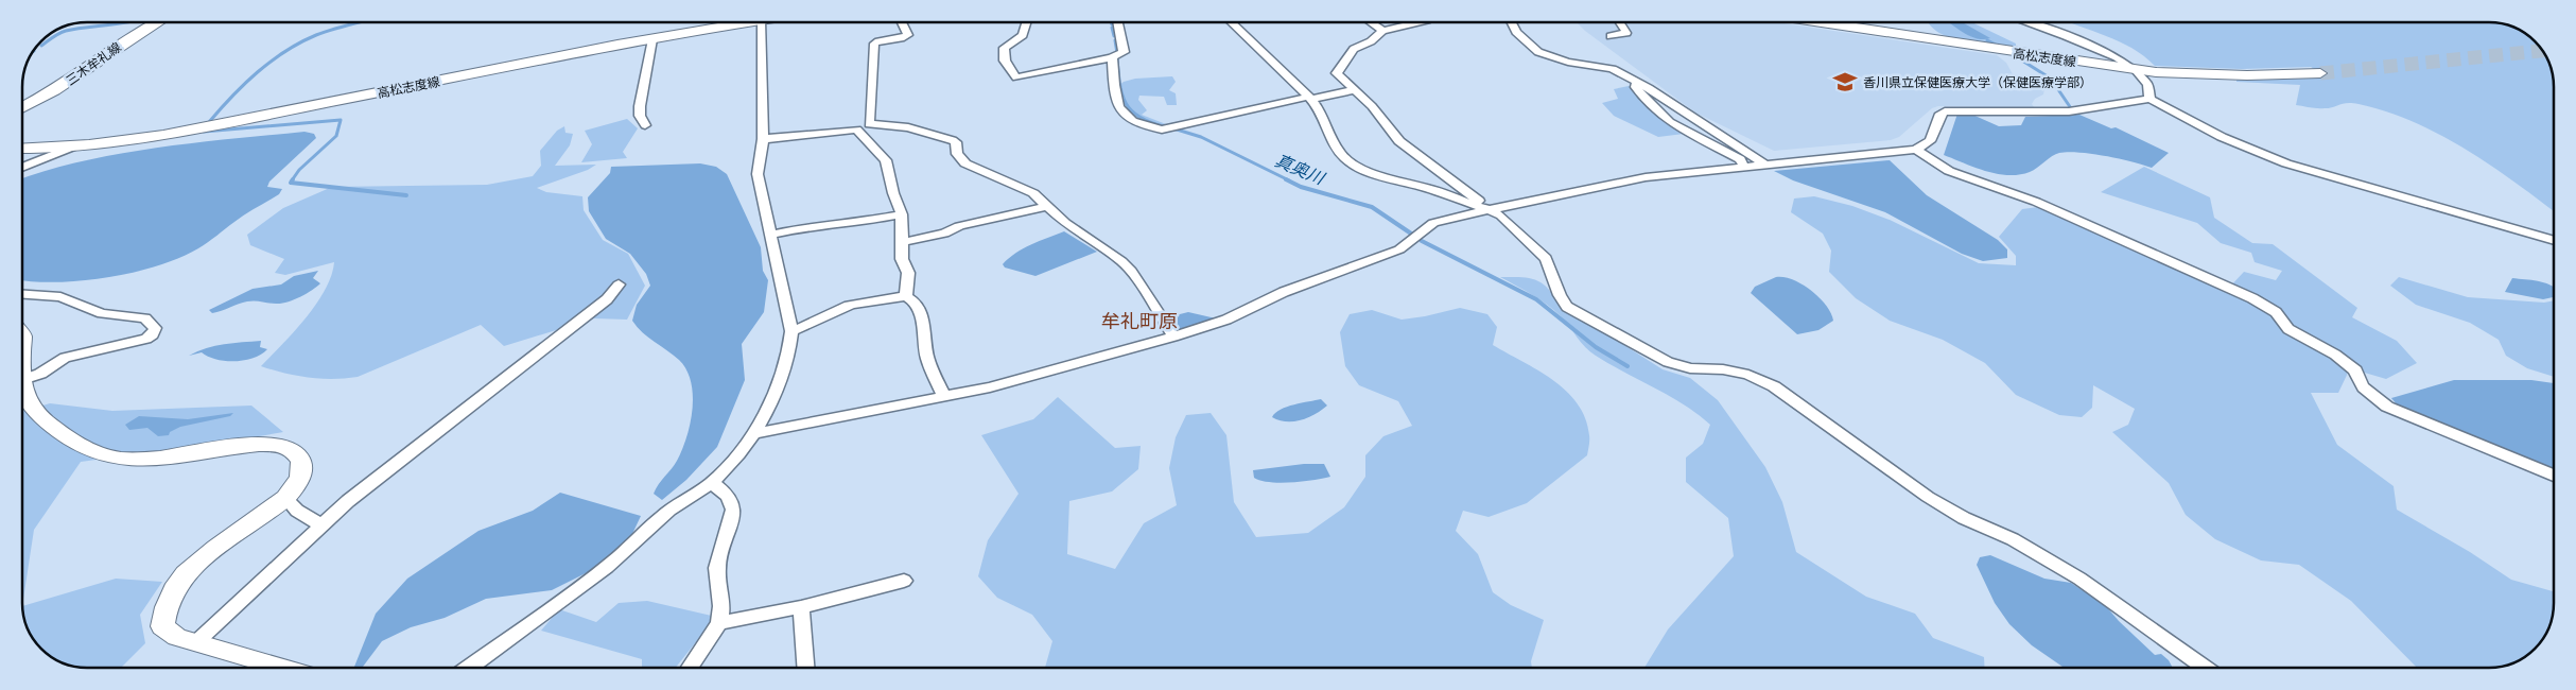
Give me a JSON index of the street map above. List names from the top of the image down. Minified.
{"streets":{"main road":["高松志度線","三木牟礼線"]},"districts":["牟礼町原"],"water":["真奥川"],"places":{"school or university":["香川県立保健医療大学（保健医療学部）"]}}
